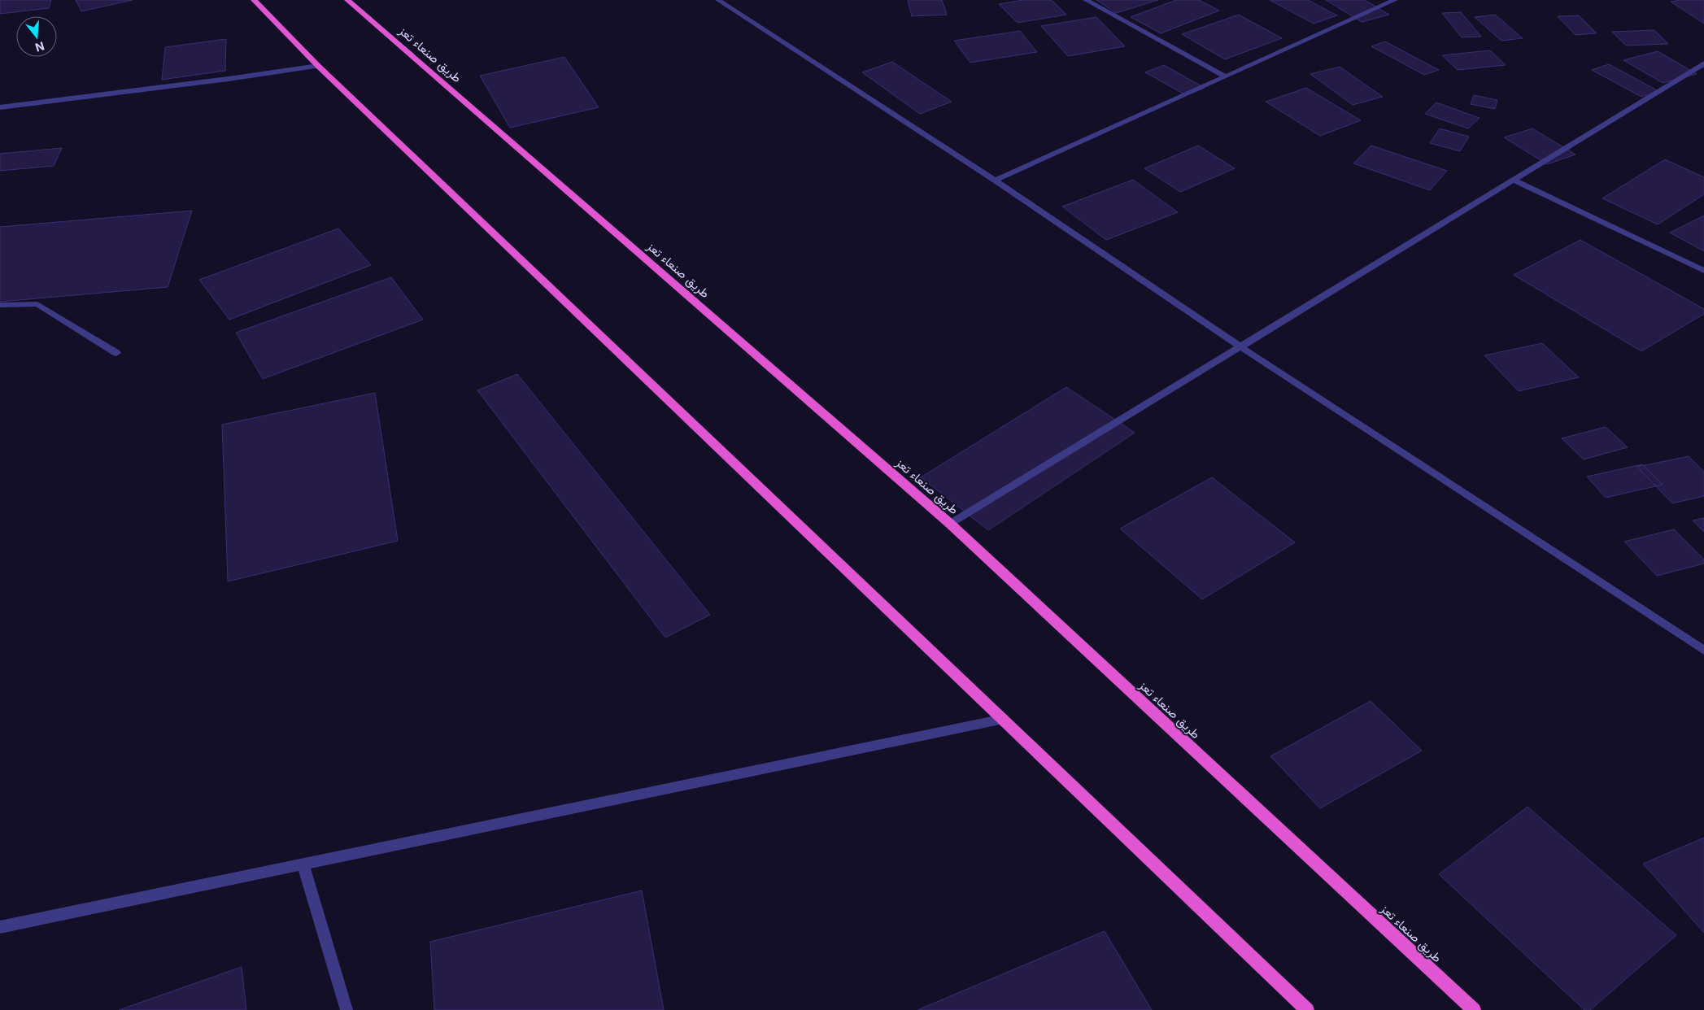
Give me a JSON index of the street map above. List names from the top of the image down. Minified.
{"streets":{"highway":["طريق صنعاء تعز"]},"north":"bottom"}
